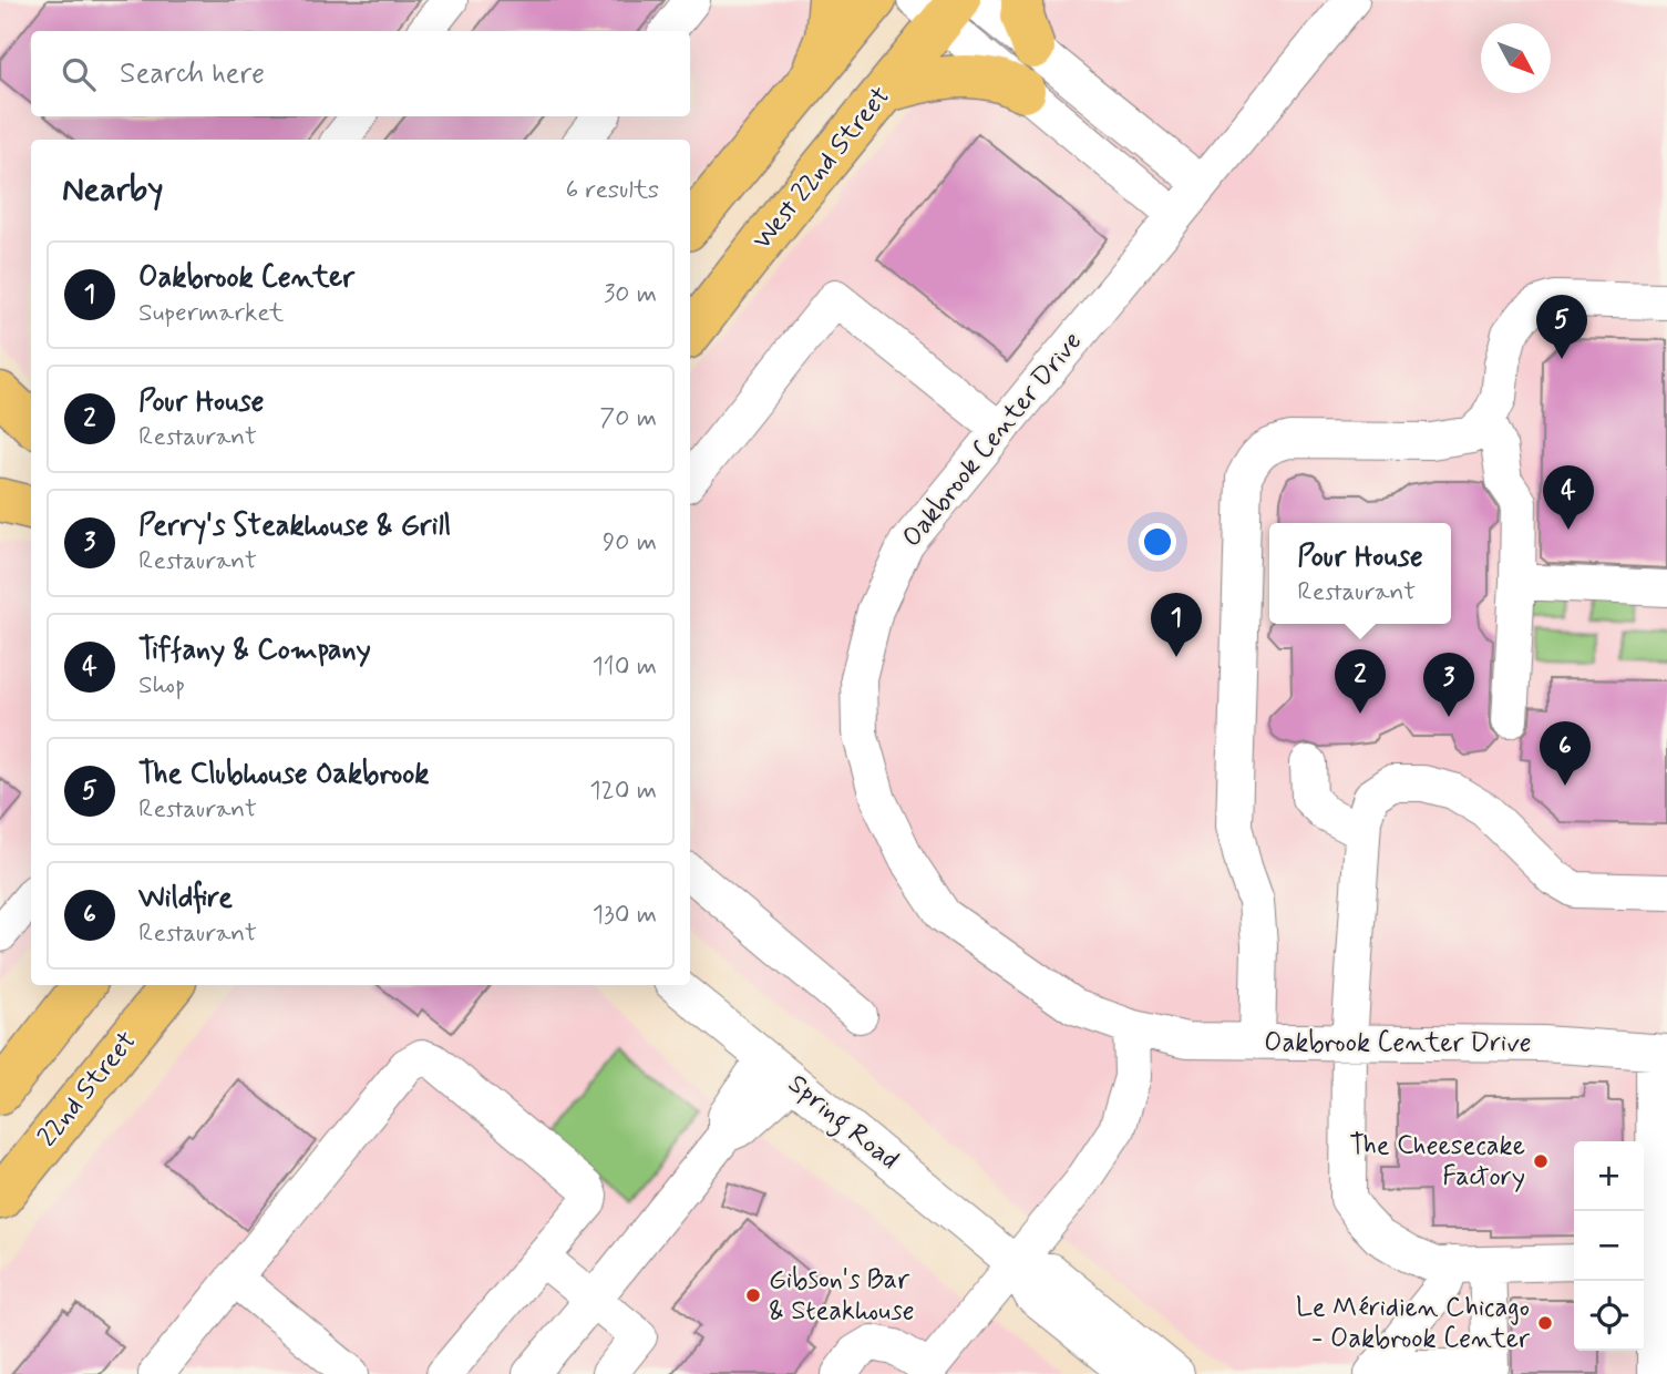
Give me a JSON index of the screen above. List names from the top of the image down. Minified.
{"streets":{"main road":["West 22nd Street","22nd Street"],"street":["Oakbrook Center Drive","Spring Road"]},"places":["The Cheesecake Factory","Gibson's Bar & Steakhouse","Le Méridien Chicago - Oakbrook Center"],"north":"bottom right","page":{"search":"Search here","heading":["Nearby","6 results"],"list":[{"mark":"1","name":"Oakbrook Center","note":"Supermarket","value":"30 m"},{"mark":"2","name":"Pour House","note":"Restaurant","value":"70 m"},{"mark":"3","name":"Perry's Steakhouse & Grill","note":"Restaurant","value":"90 m"},{"mark":"4","name":"Tiffany & Company","note":"Shop","value":"110 m"},{"mark":"5","name":"The Clubhouse Oakbrook","note":"Restaurant","value":"120 m"},{"mark":"6","name":"Wildfire","note":"Restaurant","value":"130 m"}],"pins":["5","4","1","2","3","6"],"popup":["Pour House","Restaurant"],"map_buttons":["+","−"]}}
